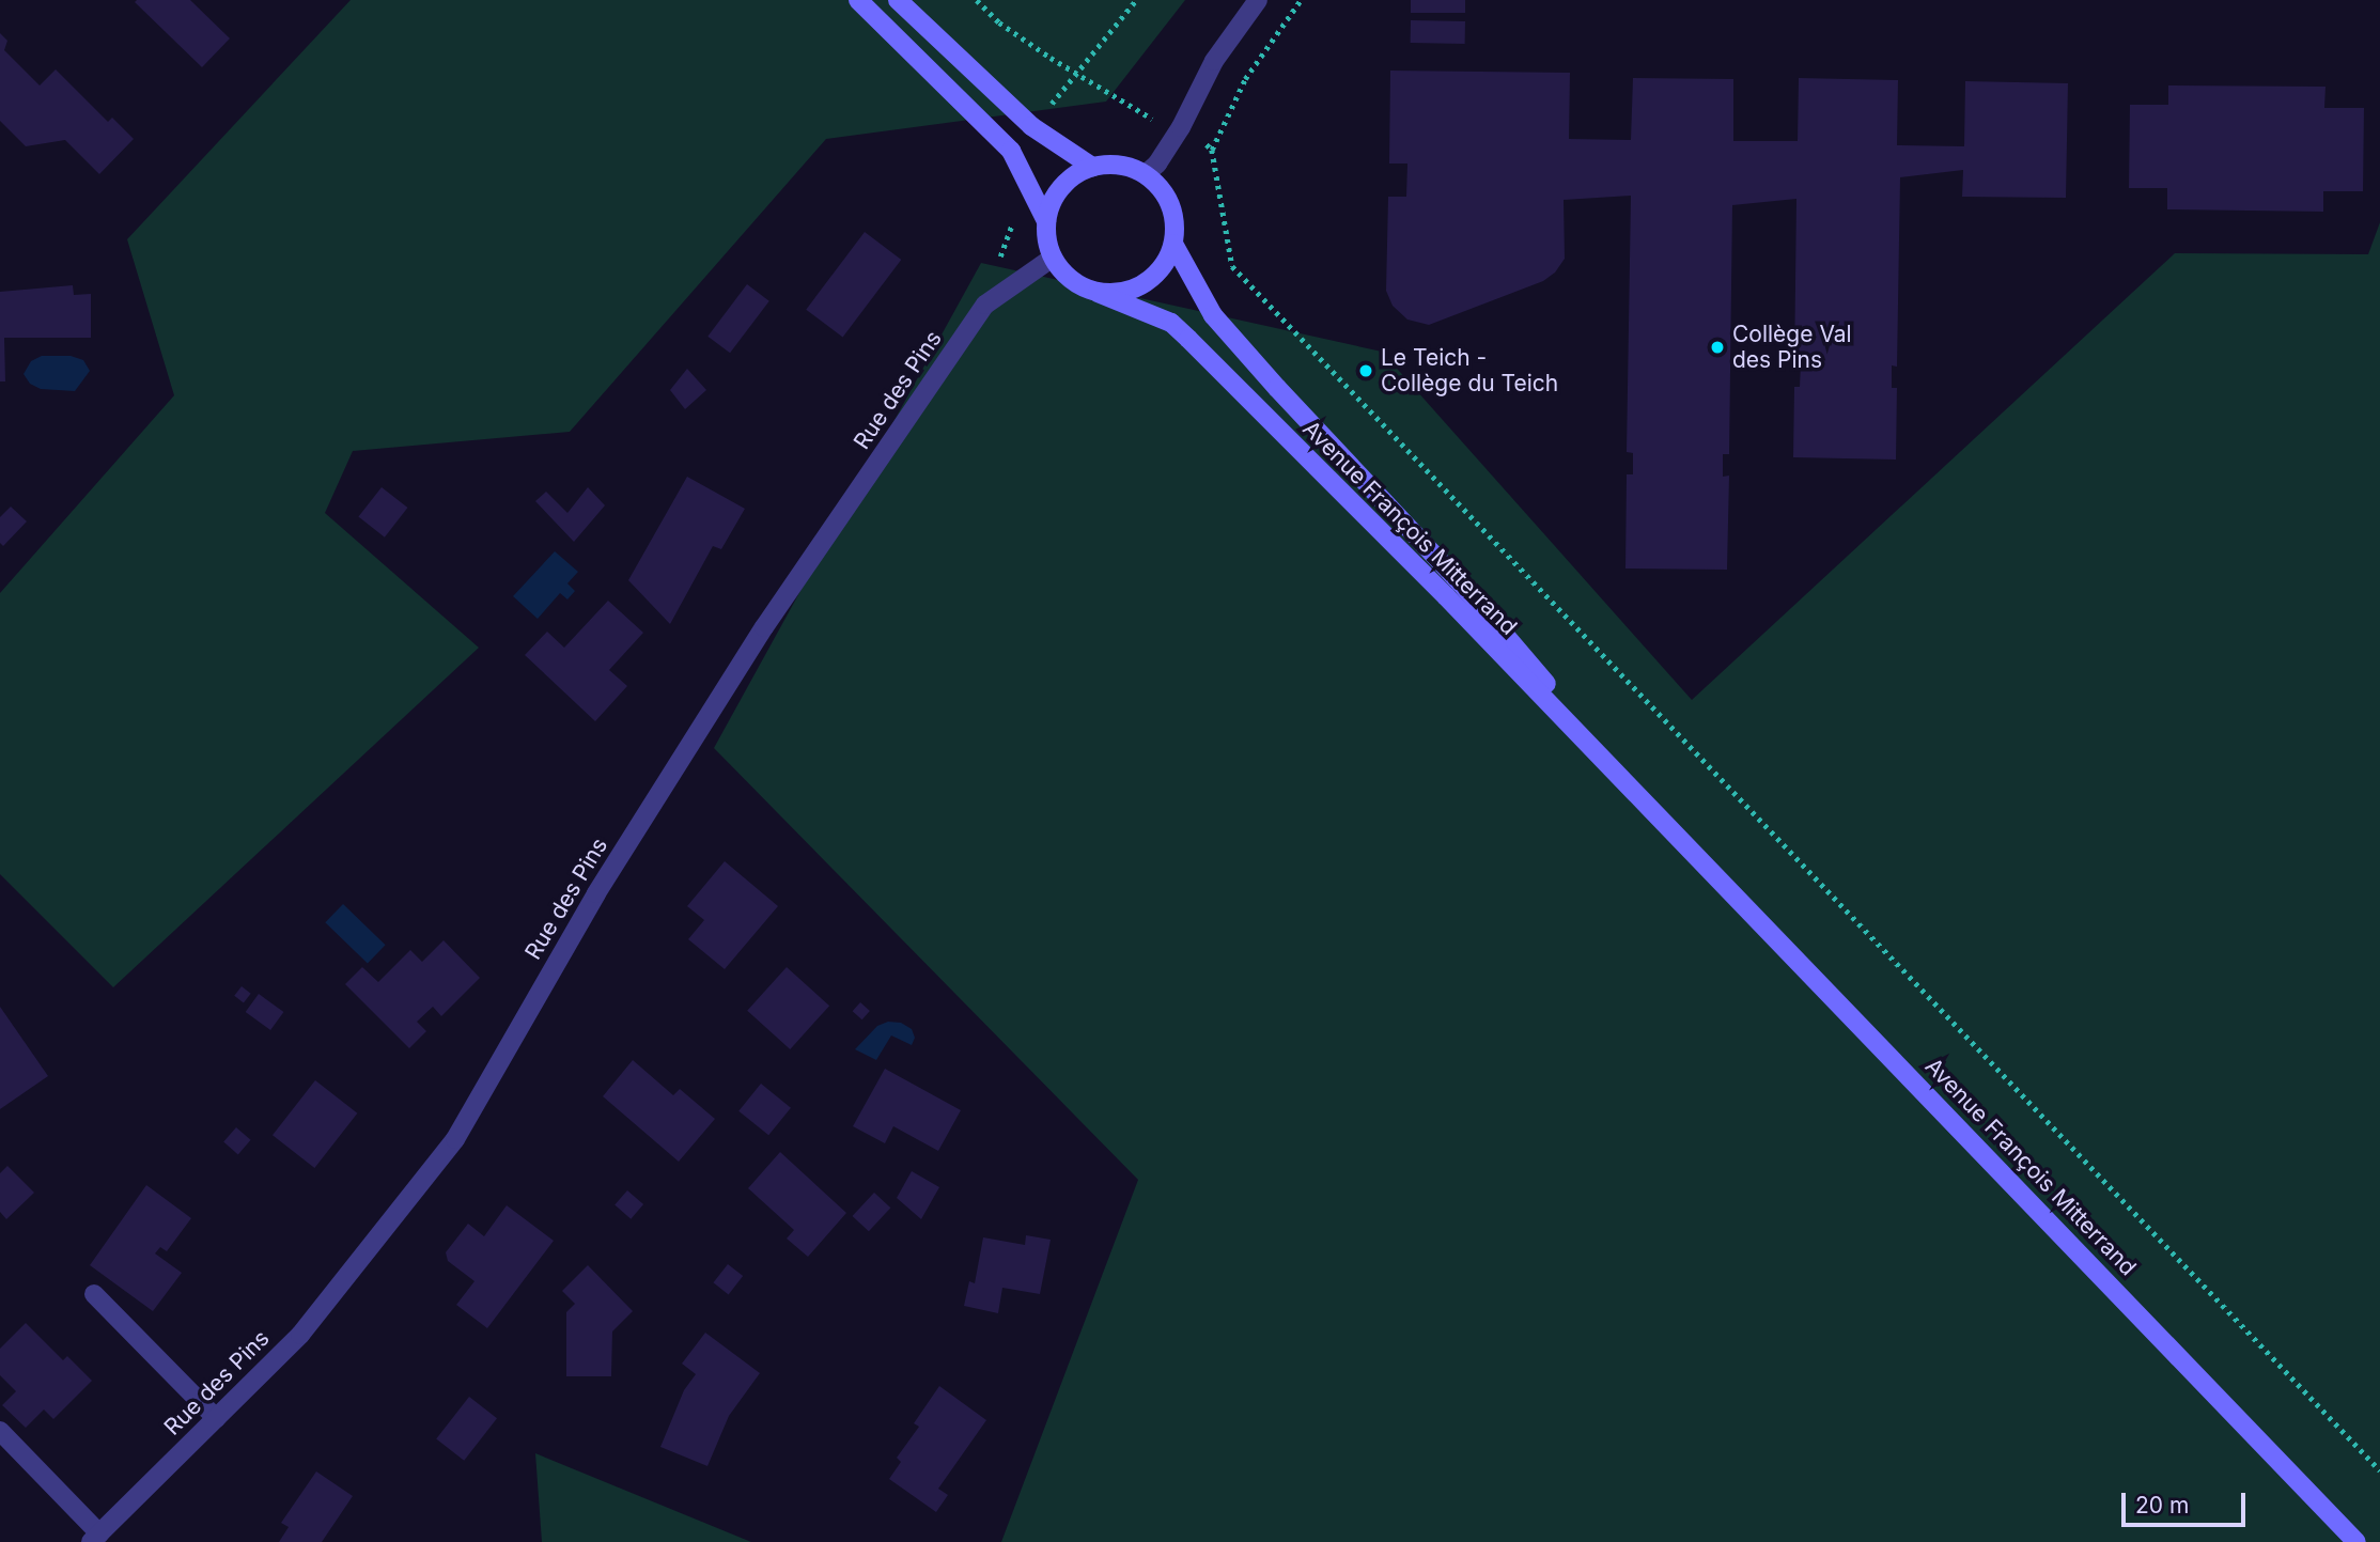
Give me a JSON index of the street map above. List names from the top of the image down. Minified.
{"streets":{"main road":["Avenue François Mitterrand"],"street":["Rue des Pins"]},"crossings":[["Rue des Pins","Avenue François Mitterrand"]],"places":["Collège Val des Pins","Le Teich - Collège du Teich"],"scale_bar":"20 m"}
